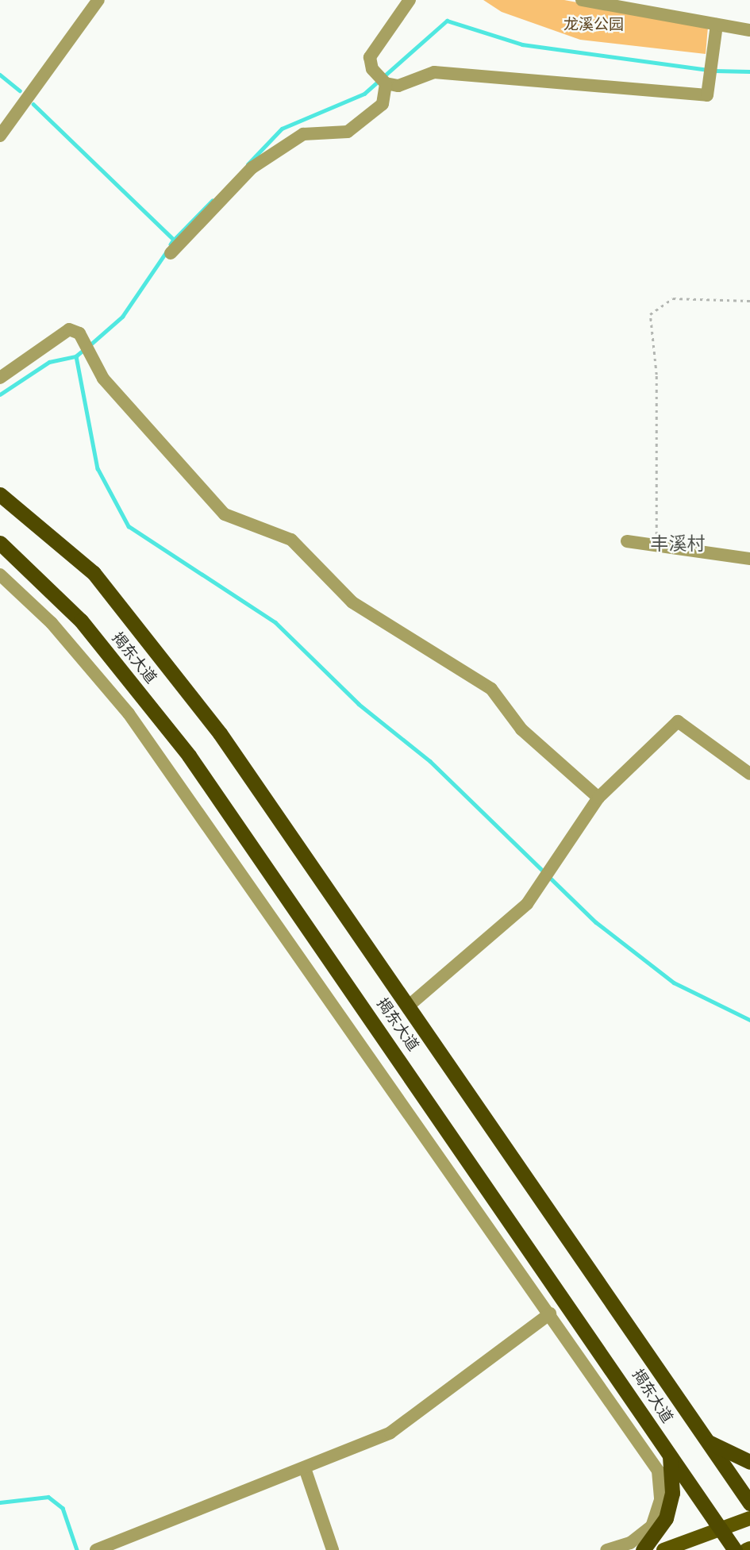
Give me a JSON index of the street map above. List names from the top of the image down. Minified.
{"streets":{"highway":["揭东大道"]},"districts":["丰溪村"],"parks":["龙溪公园"]}
